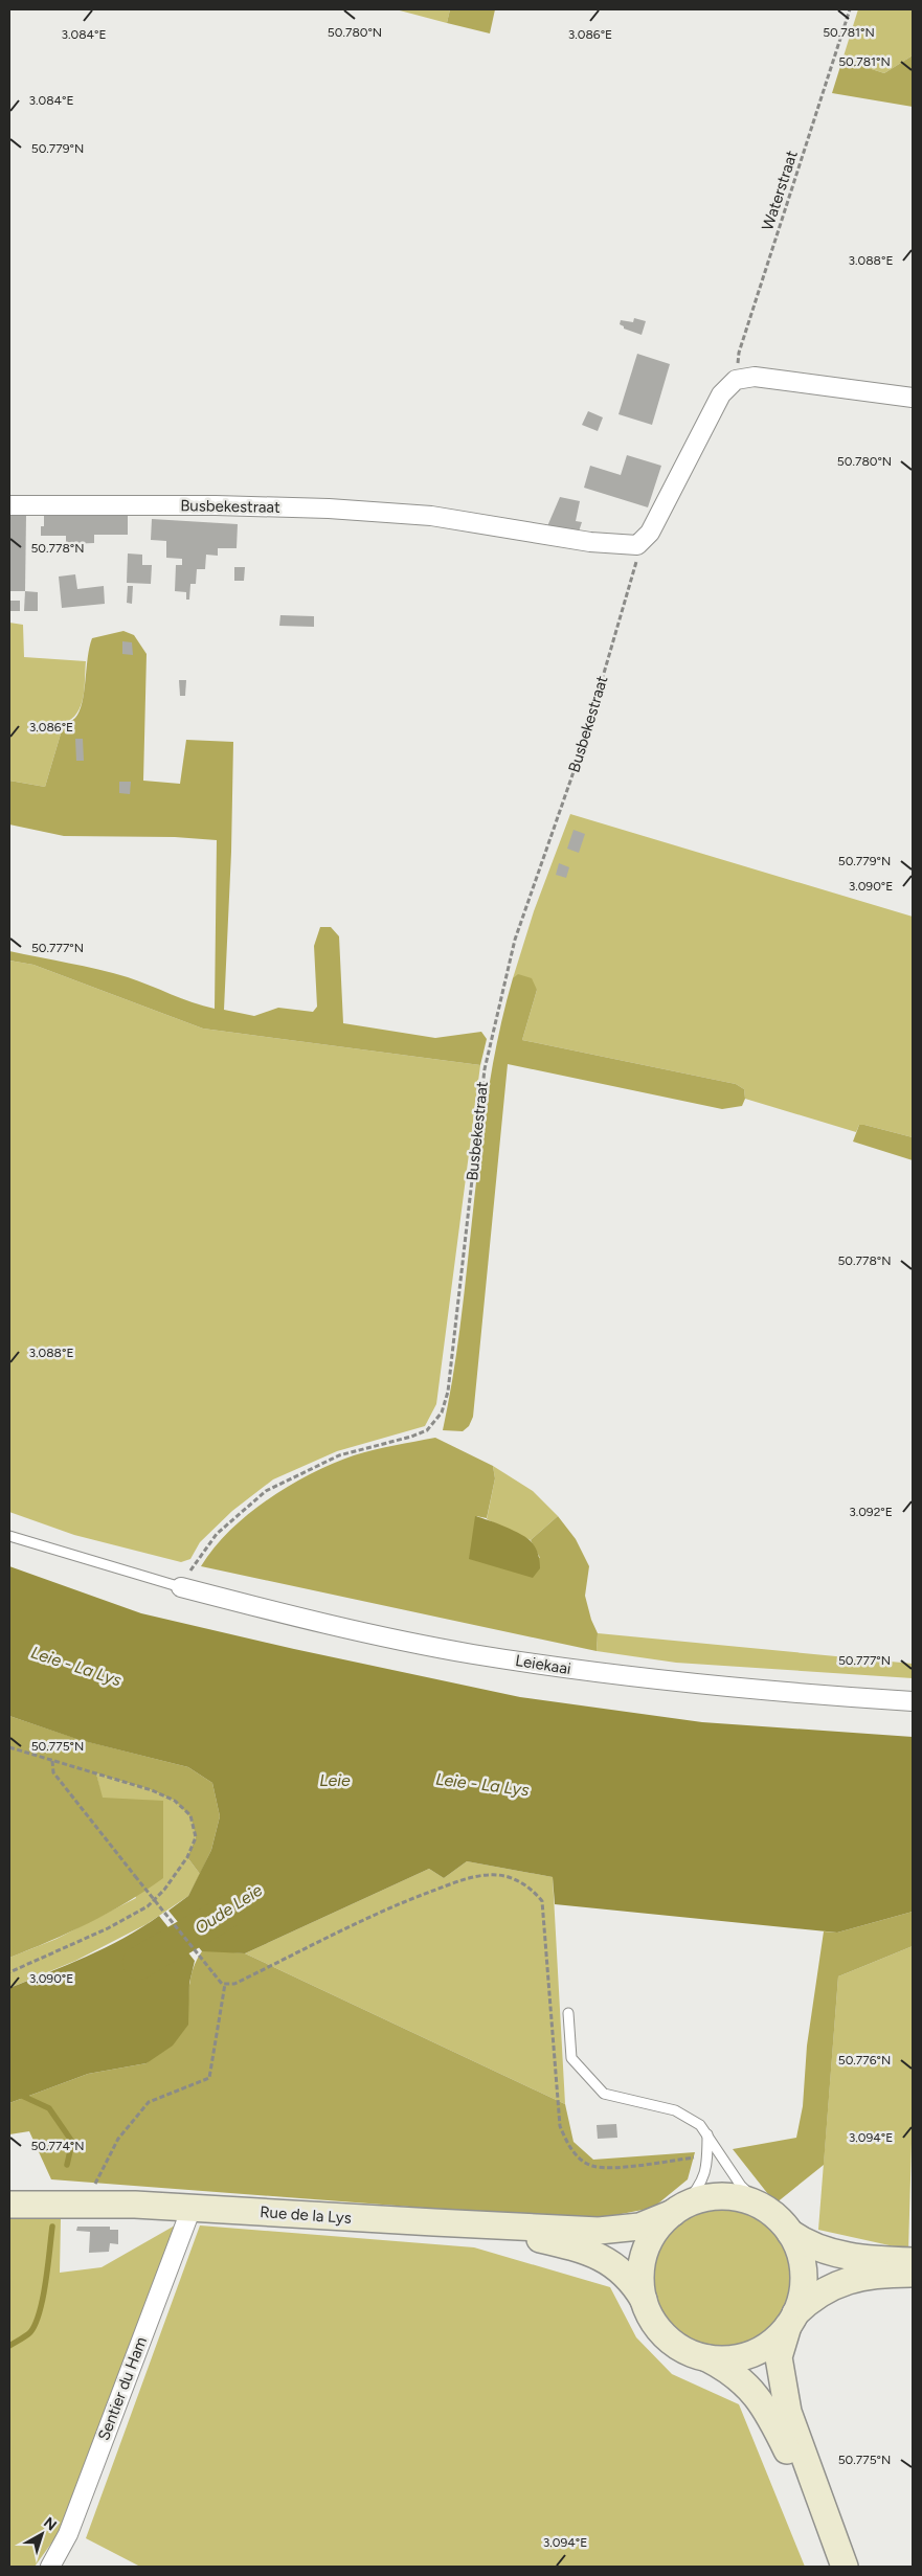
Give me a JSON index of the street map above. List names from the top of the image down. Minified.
{"streets":{"main road":["Rue de la Lys"],"street":["Busbekestraat","Leiekaai","Sentier du Ham"],"path":["Waterstraat"]},"crossings":[["Busbekestraat","Leiekaai"],["Rue de la Lys","Sentier du Ham"]],"water":["Leie - La Lys","Leie","Oude Leie"],"north":"top right","coordinates":["50.780°N","50.781°N","3.084°E","3.086°E","50.779°N","3.088°E","50.778°N","3.090°E","50.777°N","3.092°E","50.775°N","50.776°N","3.094°E","50.774°N"]}
